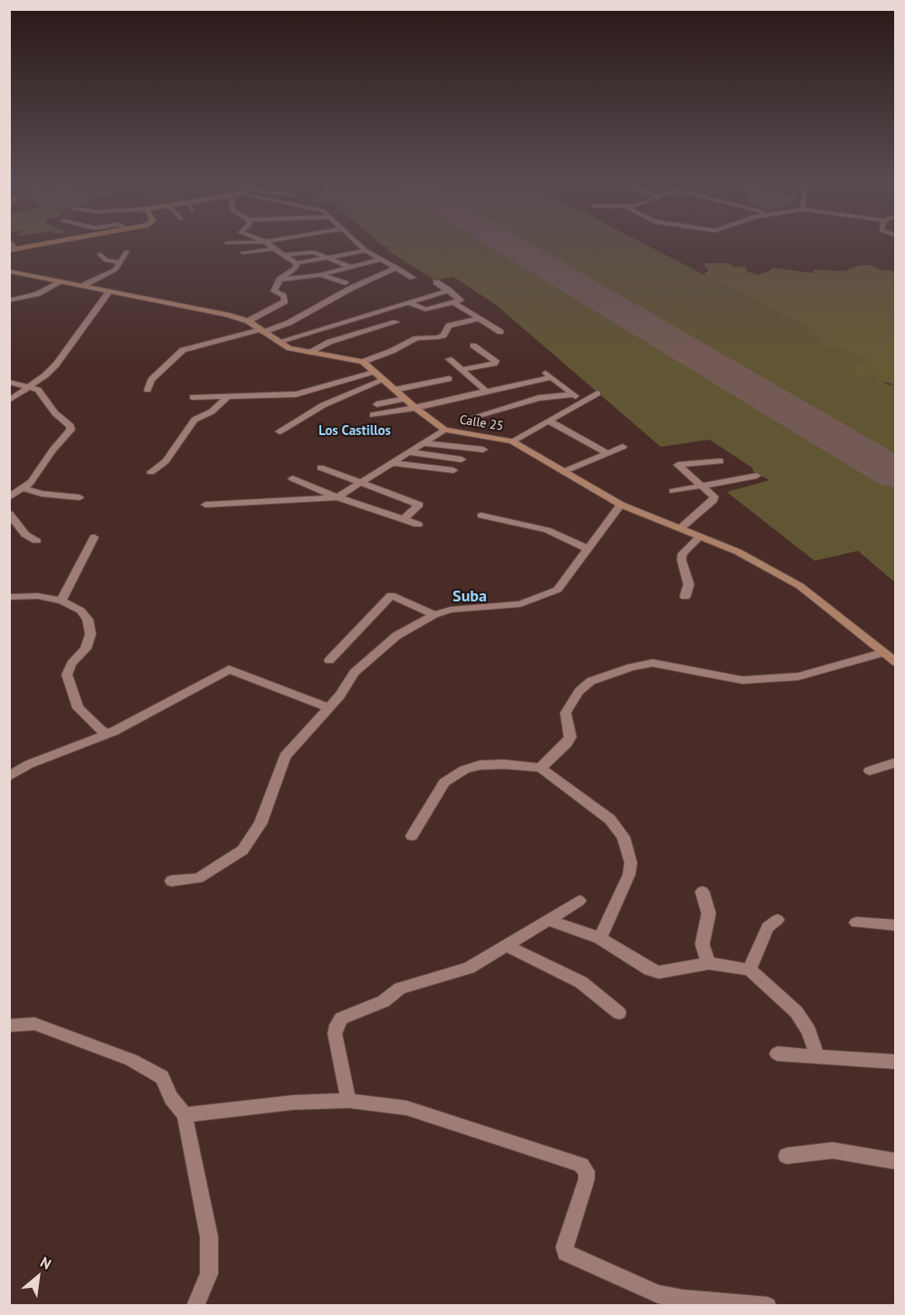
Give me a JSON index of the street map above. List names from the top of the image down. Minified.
{"streets":{"street":["Calle 25"]},"districts":["Los Castillos","Suba"],"north":"top right"}
